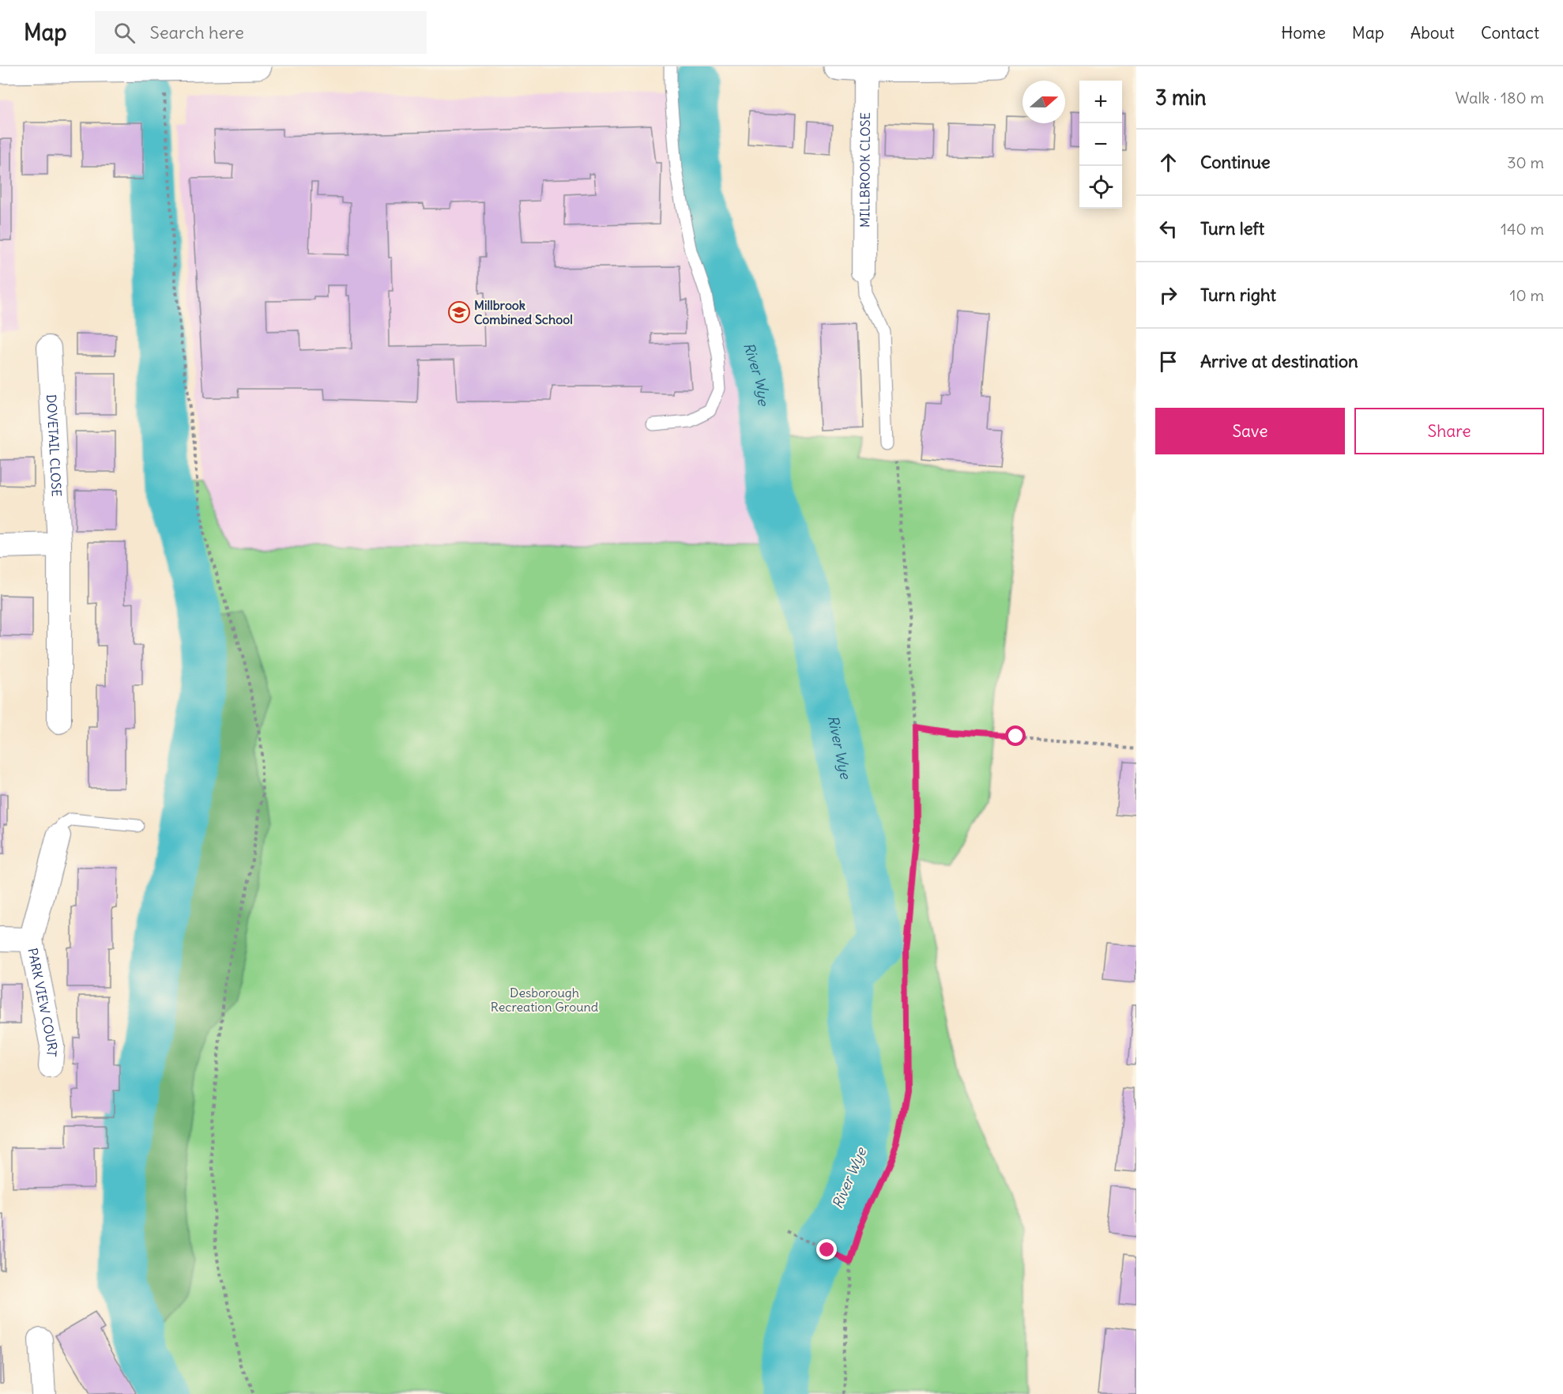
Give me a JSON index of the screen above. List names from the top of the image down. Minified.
{"streets":{"street":["MILLBROOK CLOSE","DOVETAIL CLOSE","PARK VIEW COURT"]},"water":["River Wye"],"parks":["Desborough Recreation Ground"],"places":{"school or university":["Millbrook Combined School"]},"north":"right","page":{"header":"Map","search":"Search here","nav":["Home","Map","About","Contact"],"heading":["3 min","Walk · 180 m"],"map_buttons":["+","−"],"list":[["Continue","30 m"],["Turn left","140 m"],["Turn right","10 m"],"Arrive at destination"],"buttons":["Save","Share"]}}
